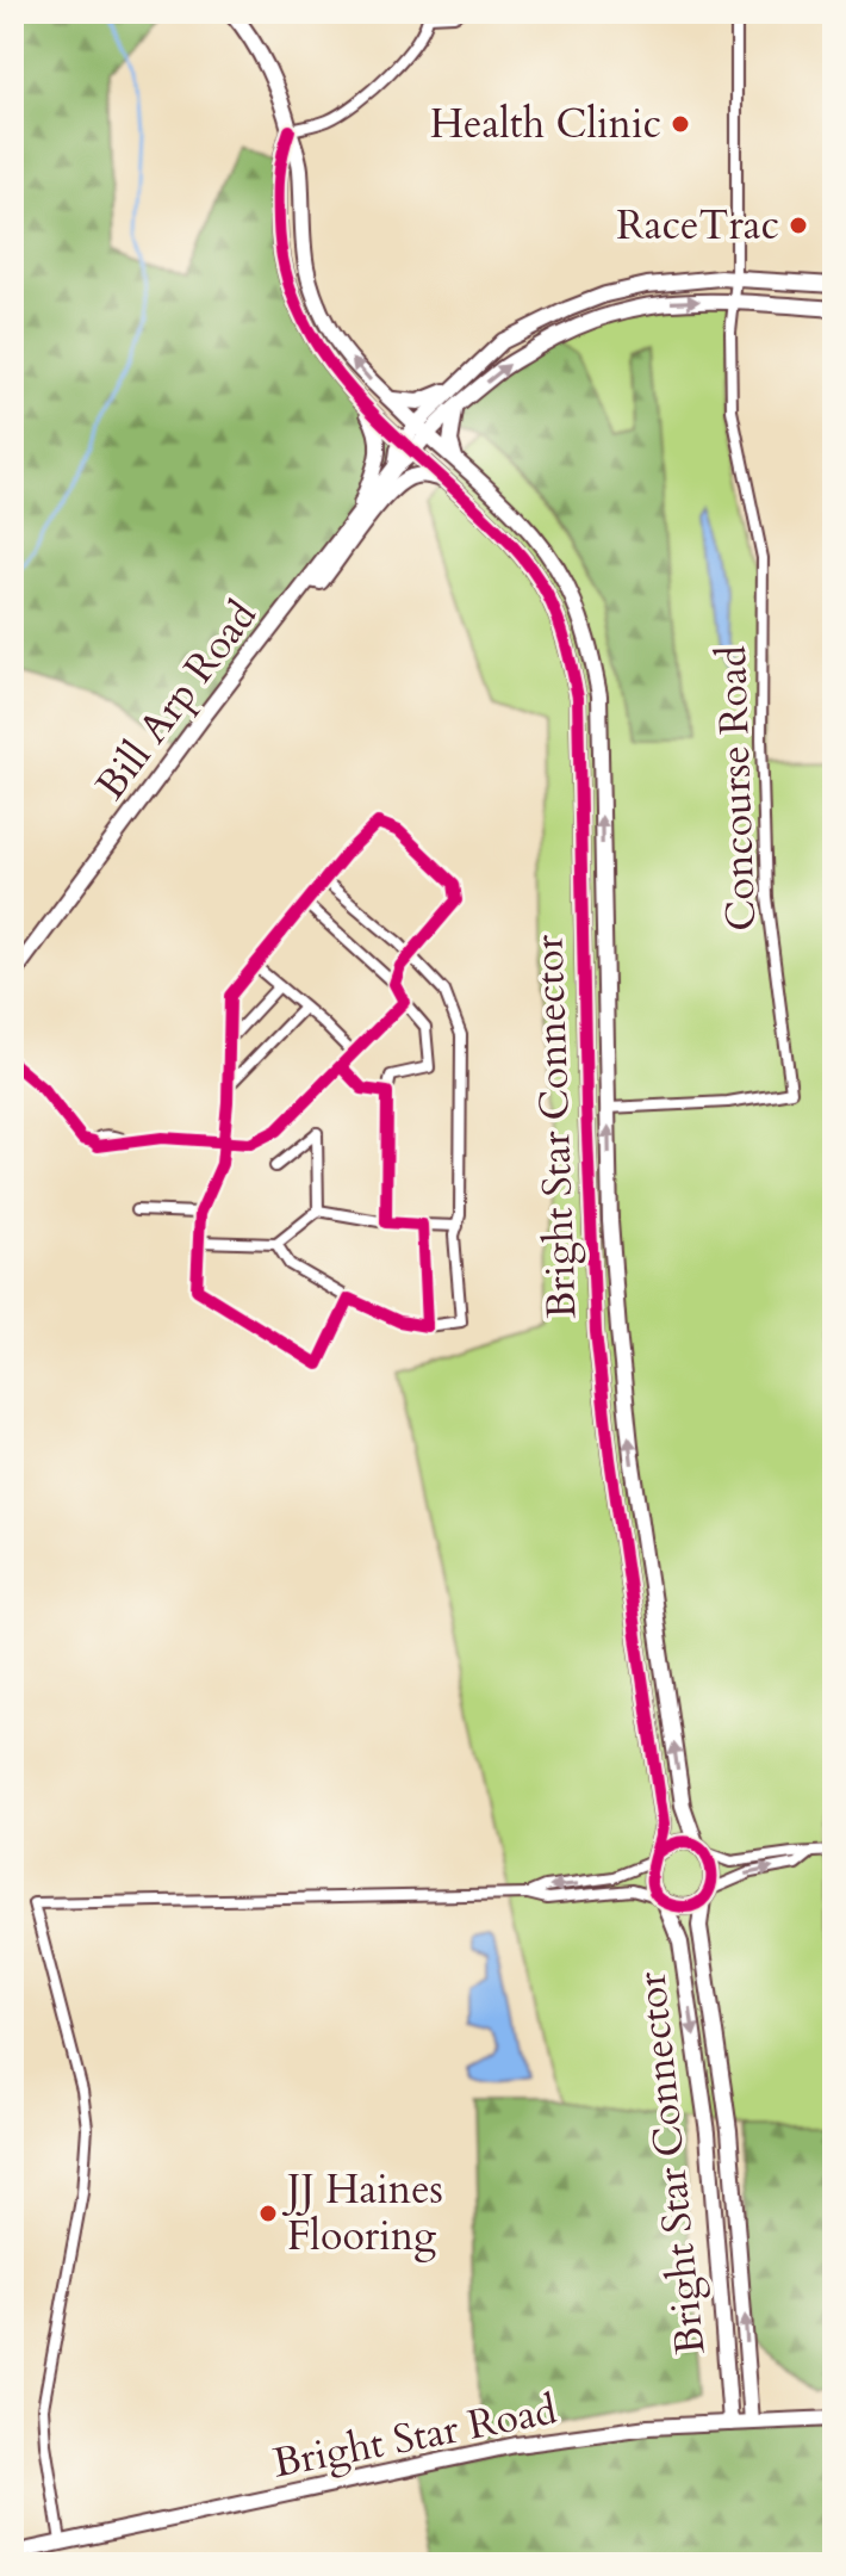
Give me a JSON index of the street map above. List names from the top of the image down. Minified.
{"streets":{"street":["Bill Arp Road","Concourse Road","Bright Star Connector","Bright Star Road"]},"crossings":[["Bill Arp Road","Concourse Road"],["Bill Arp Road","Bright Star Connector"],["Concourse Road","Bright Star Connector"],["Bright Star Connector","Bright Star Road"]],"places":["Health Clinic","RaceTrac","JJ Haines Flooring"]}
